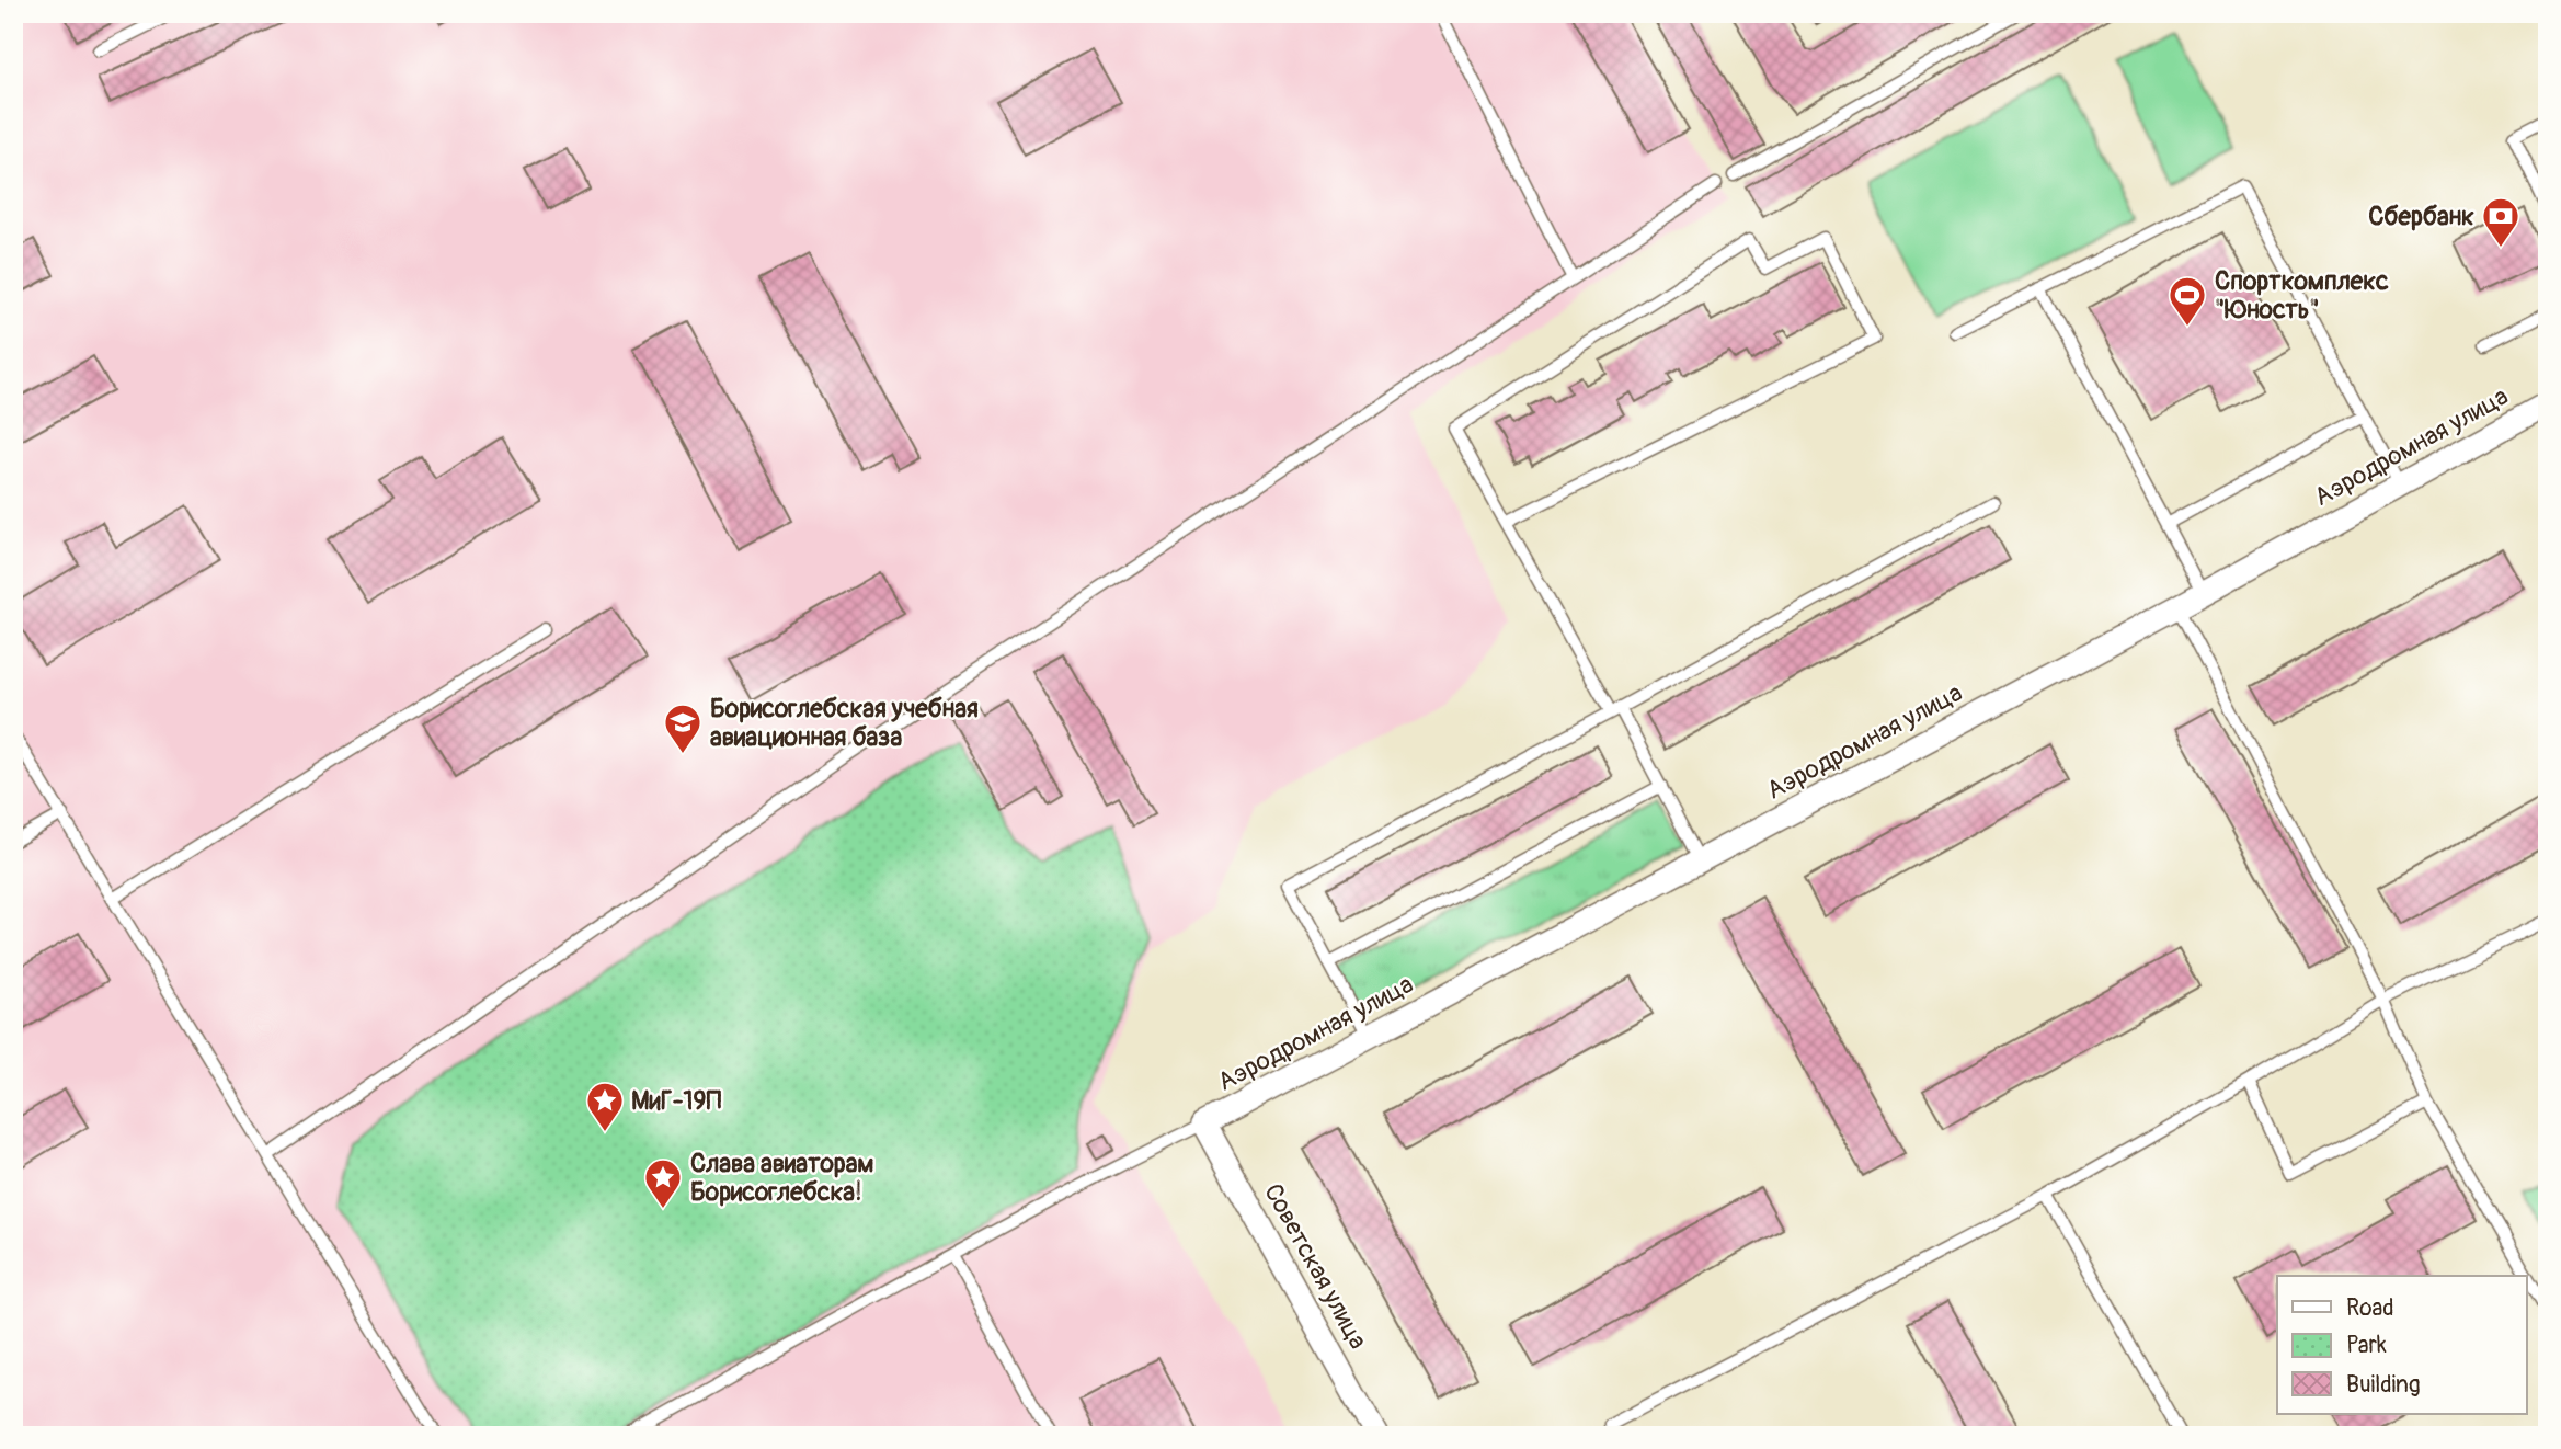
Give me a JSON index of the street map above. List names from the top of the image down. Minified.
{"streets":{"street":["Аэродромная улица","Советская улица"]},"crossings":[["Аэродромная улица","Советская улица"]],"places":{"bank":["Сбербанк"],"sports":["Спорткомплекс \"Юность\""],"school or university":["Борисоглебская учебная авиационная база"],"place":["МиГ-19П","Слава авиаторам Борисоглебска!"]},"legend":["Road","Park","Building"]}
